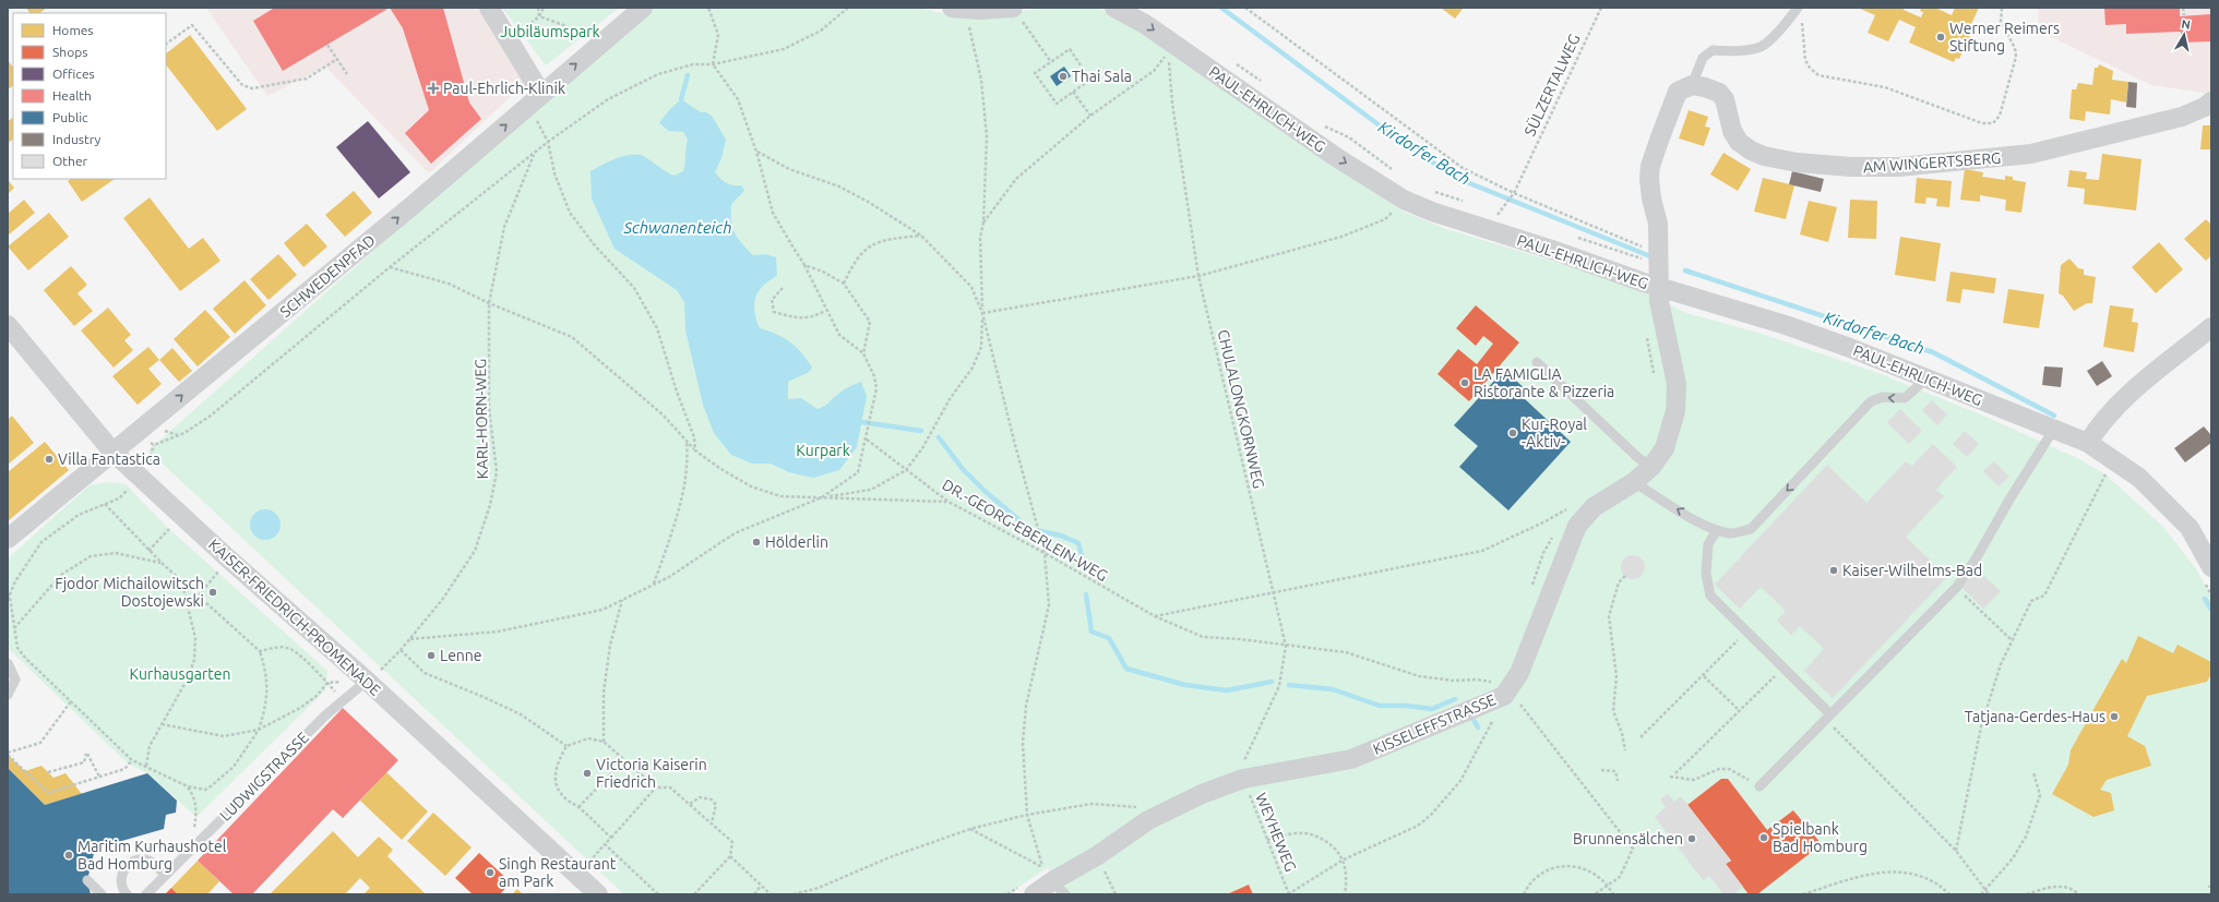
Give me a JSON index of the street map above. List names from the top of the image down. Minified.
{"streets":{"street":["PAUL-EHRLICH-WEG","AM WINGERTSBERG","SCHWEDENPFAD","KAISER-FRIEDRICH-PROMENADE","KISSELEFFSTRASSE"],"lane":["LUDWIGSTRASSE"],"path":["SÜLZERTALWEG","CHULALONGKORNWEG","KARL-HORN-WEG","DR.-GEORG-EBERLEIN-WEG","WEYHEWEG"]},"crossings":[["PAUL-EHRLICH-WEG","KISSELEFFSTRASSE"],["SCHWEDENPFAD","KAISER-FRIEDRICH-PROMENADE"],["CHULALONGKORNWEG","DR.-GEORG-EBERLEIN-WEG"],["CHULALONGKORNWEG","KISSELEFFSTRASSE"],["CHULALONGKORNWEG","WEYHEWEG"],["DR.-GEORG-EBERLEIN-WEG","KISSELEFFSTRASSE"],["KAISER-FRIEDRICH-PROMENADE","LUDWIGSTRASSE"],["KISSELEFFSTRASSE","WEYHEWEG"]],"one_way":["SCHWEDENPFAD"],"water":["Kirdorfer Bach","Schwanenteich"],"parks":["Jubiläumspark","Kurpark","Kurhausgarten"],"places":{"other":["Werner Reimers Stiftung","Thai Sala","LA FAMIGLIA Ristorante & Pizzeria","Kur-Royal -Aktiv-","Villa Fantastica","Hölderlin","Kaiser-Wilhelms-Bad","Fjodor Michailowitsch Dostojewski","Lenne","Tatjana-Gerdes-Haus","Victoria Kaiserin Friedrich","Spielbank Bad Homburg","Brunnensälchen","Maritim Kurhaushotel Bad Homburg","Singh Restaurant am Park"],"health":["Paul-Ehrlich-Klinik"]},"legend":["Homes","Shops","Offices","Health","Public","Industry","Other"],"north":"top"}
